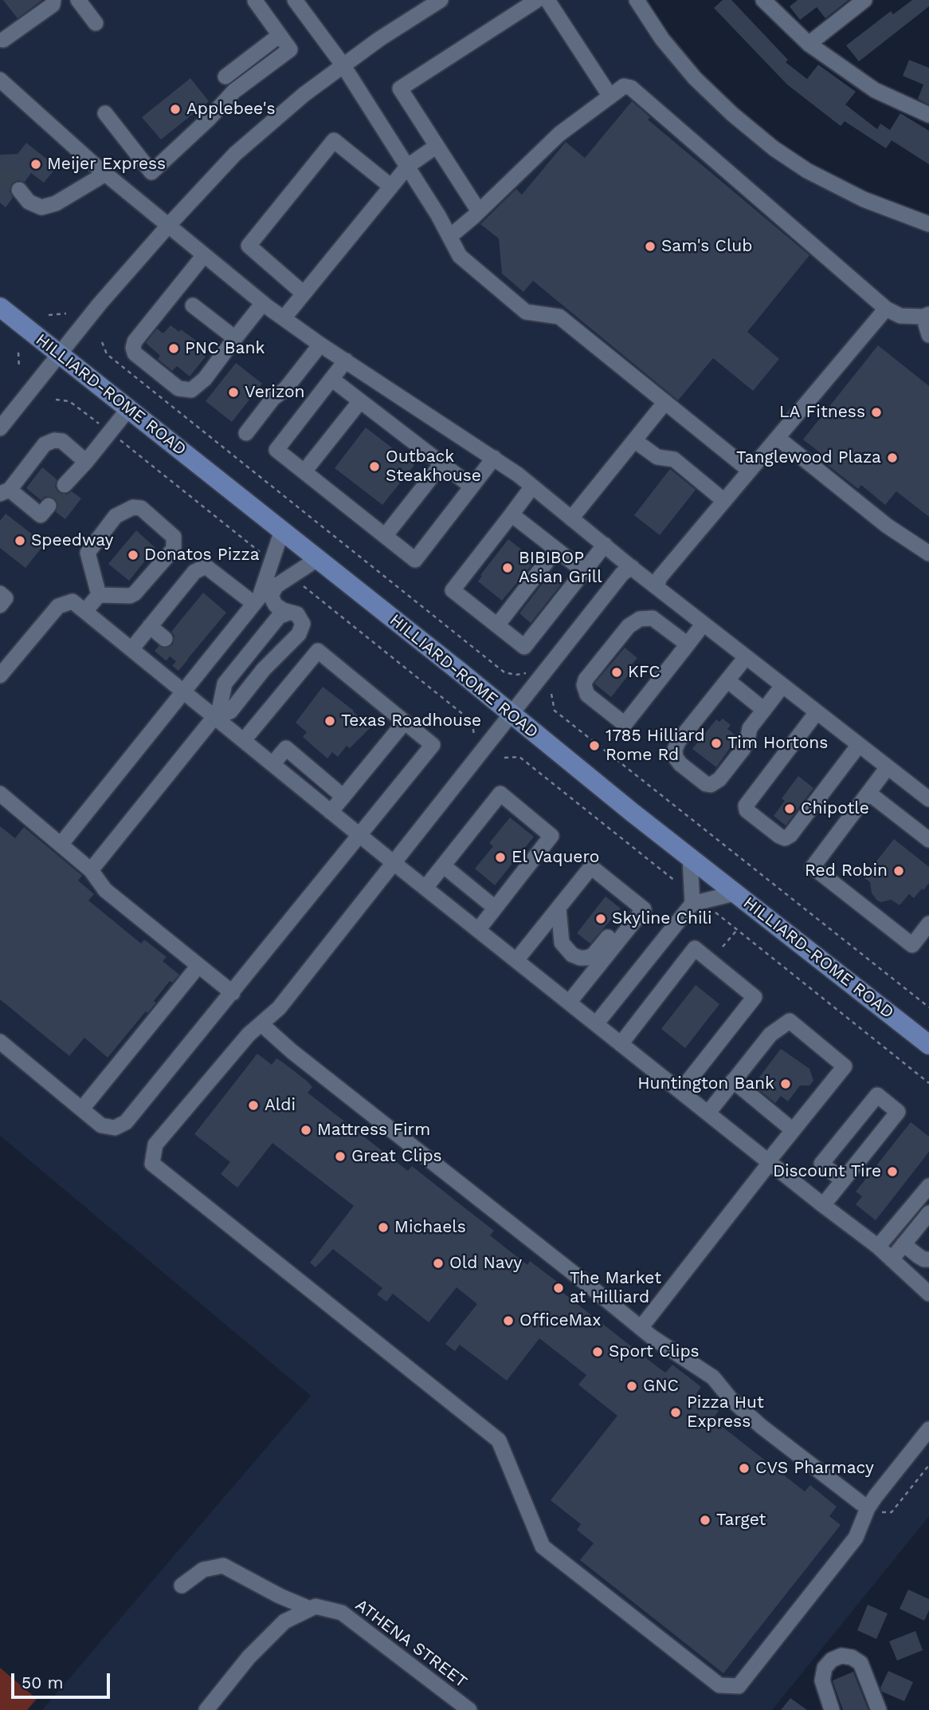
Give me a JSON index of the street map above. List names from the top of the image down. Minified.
{"streets":{"main road":["HILLIARD-ROME ROAD"],"street":["ATHENA STREET"]},"places":["Applebee's","Meijer Express","Sam's Club","PNC Bank","Verizon","LA Fitness","Tanglewood Plaza","Outback Steakhouse","Speedway","Donatos Pizza","BIBIBOP Asian Grill","KFC","Texas Roadhouse","Tim Hortons","1785 Hilliard Rome Rd","Chipotle","El Vaquero","Red Robin","Skyline Chili","Huntington Bank","Aldi","Mattress Firm","Great Clips","Discount Tire","Michaels","Old Navy","The Market at Hilliard","OfficeMax","Sport Clips","GNC","Pizza Hut Express","CVS Pharmacy","Target"],"scale_bar":"50 m"}
